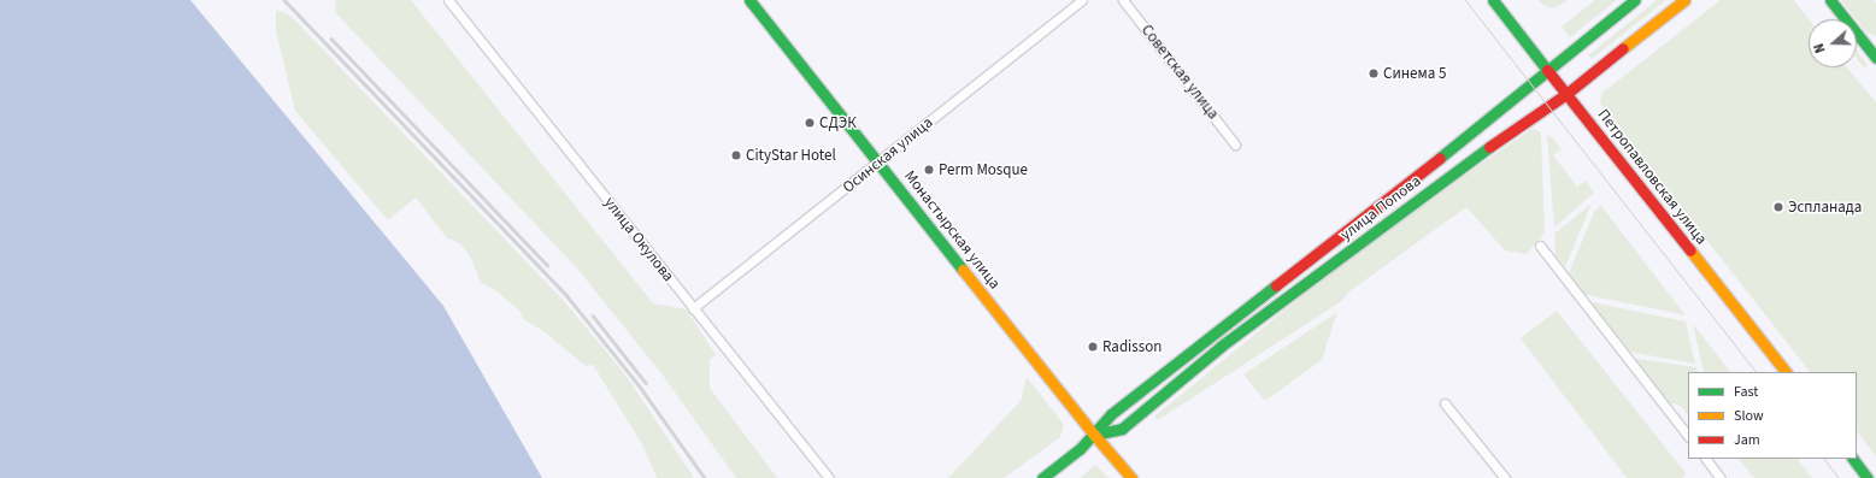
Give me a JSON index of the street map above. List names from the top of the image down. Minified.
{"streets":{"main road":["Петропавловская улица","улица Попова","Монастырская улица"],"street":["Советская улица","Осинская улица","улица Окулова"]},"crossings":[["Осинская улица","Монастырская улица"],["Осинская улица","улица Окулова"],["Петропавловская улица","улица Попова"],["улица Попова","Монастырская улица"]],"places":["Синема 5","СДЭК","CityStar Hotel","Perm Mosque","Эспланада","Radisson"],"legend":["Fast","Slow","Jam"],"north":"left"}
